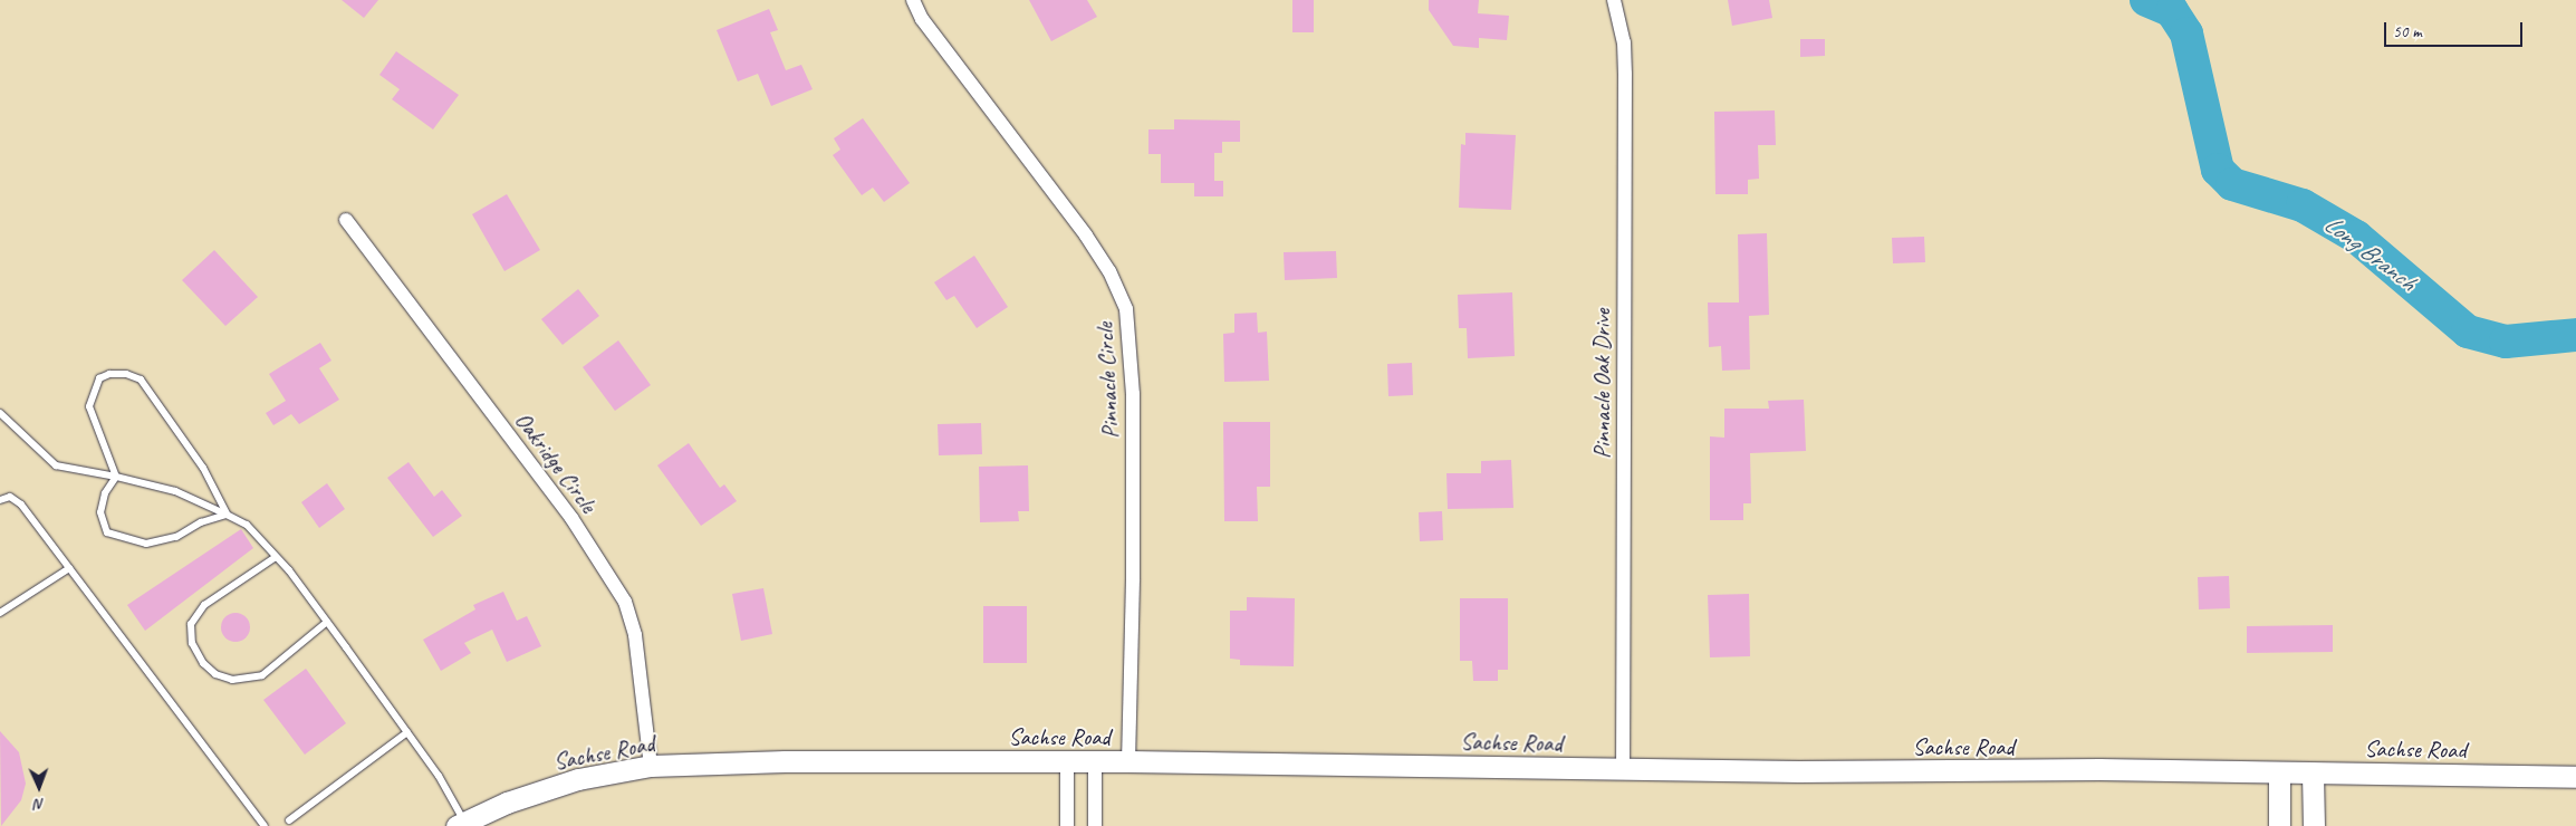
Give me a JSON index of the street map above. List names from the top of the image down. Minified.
{"streets":{"main road":["Sachse Road"],"street":["Pinnacle Circle","Pinnacle Oak Drive","Oakridge Circle"]},"crossings":[["Pinnacle Circle","Sachse Road"],["Pinnacle Oak Drive","Sachse Road"],["Oakridge Circle","Sachse Road"]],"water":["Long Branch"],"scale_bar":"50 m","north":"bottom"}
